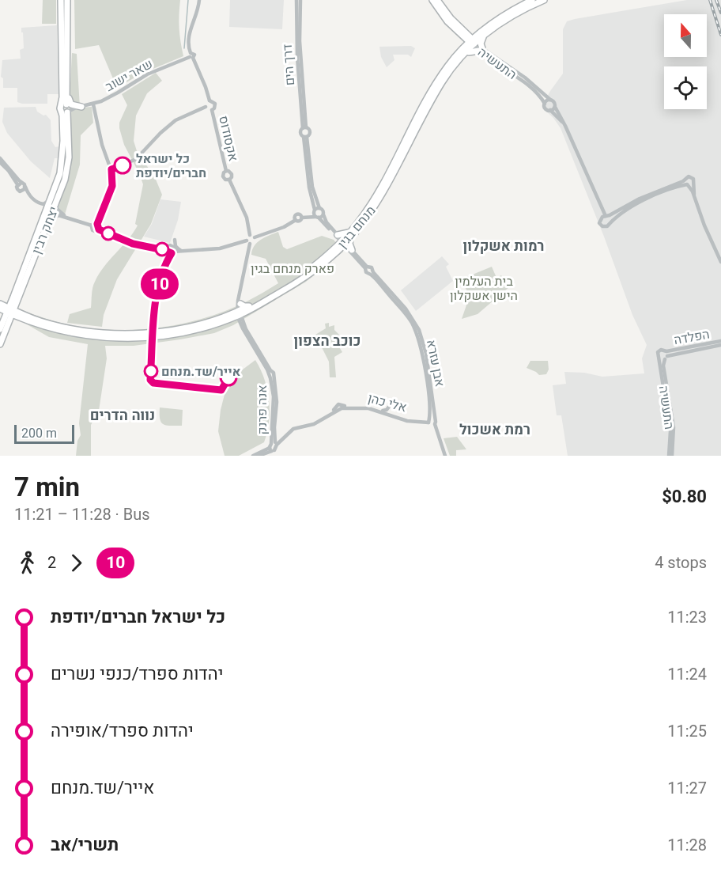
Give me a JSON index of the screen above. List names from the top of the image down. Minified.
{"streets":{"main road":["מנחם בגין","יצחק רבין"],"street":["התעשיה","דרך הים","שאר ישוב","אקסודוס","הפלדה","אבן עזרא","אלי כהן","אנה פרנק"]},"crossings":[["התעשיה","מנחם בגין"],["התעשיה","הפלדה"],["שאר ישוב","אקסודוס"],["שאר ישוב","יצחק רבין"],["מנחם בגין","יצחק רבין"],["מנחם בגין","אנה פרנק"],["אבן עזרא","אלי כהן"]],"districts":["רמות אשקלון","כוכב הצפון","נווה הדרים","רמת אשכול"],"parks":["פארק מנחם בגין","בית העלמין הישן אשקלון"],"places":["כל ישראל חברים/יודפת","אייר/שד.מנחם"],"lines":["bus line 10"],"scale_bar":"200 m","north":"top","page":{"on_map":"10","scale":"200 m","heading":["7 min","11:21 – 11:28 · Bus","$0.80"],"legs":["2","10","4 stops"],"list":[{"name":"כל ישראל חברים/יודפת","value":"11:23"},{"name":"יהדות ספרד/כנפי נשרים","value":"11:24"},{"name":"יהדות ספרד/אופירה","value":"11:25"},{"name":"אייר/שד.מנחם","value":"11:27"},{"name":"תשרי/אב","value":"11:28"}]}}
